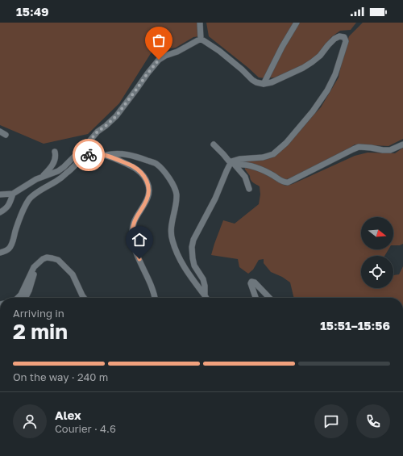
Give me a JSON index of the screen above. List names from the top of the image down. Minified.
{"north":"right","page":{"status":"15:49","heading":["2 min","Arriving in","15:51–15:56"],"panel":["Alex","Courier · 4.6"],"bar":"On the way · 240 m"}}
